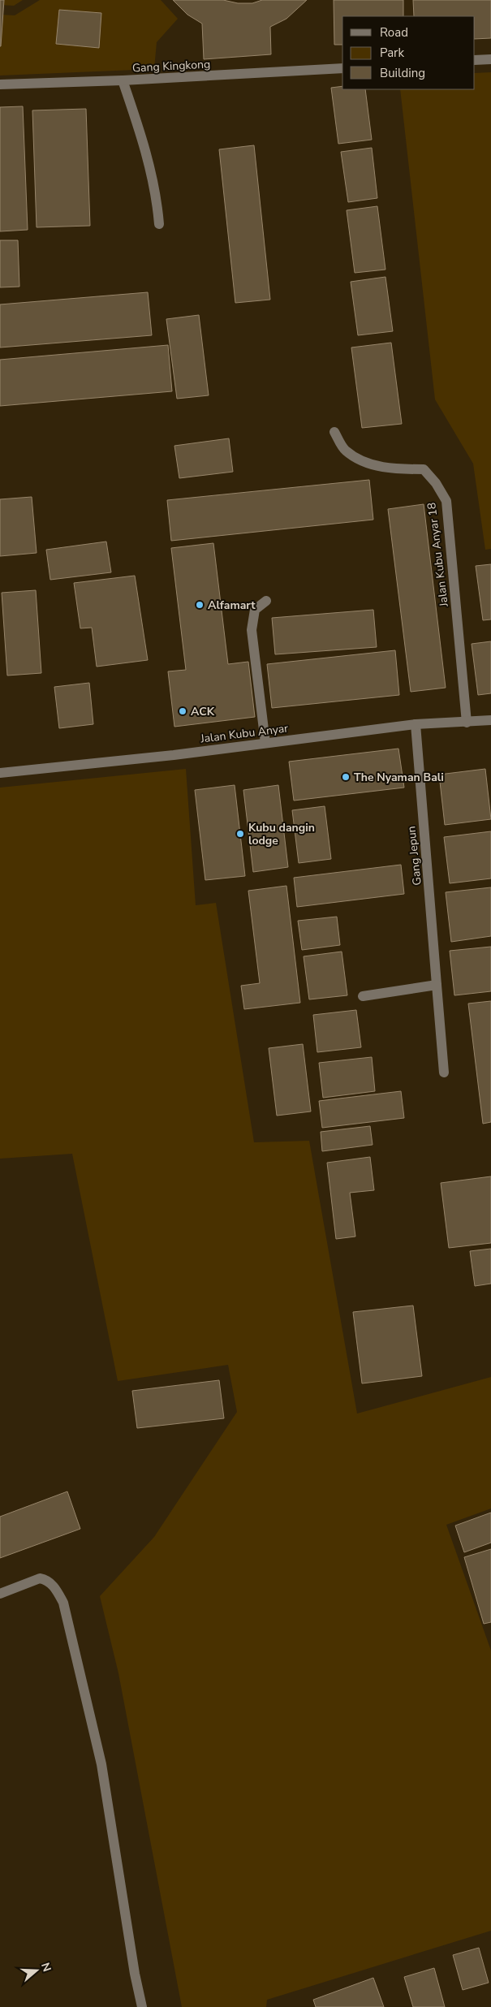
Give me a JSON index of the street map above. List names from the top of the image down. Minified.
{"streets":{"street":["Gang Kingkong","Jalan Kubu Anyar 18","Jalan Kubu Anyar","Gang Jepun"]},"crossings":[["Jalan Kubu Anyar 18","Jalan Kubu Anyar"],["Jalan Kubu Anyar","Gang Jepun"]],"places":["Alfamart","ACK","The Nyaman Bali","Kubu dangin lodge"],"legend":["Road","Park","Building"],"north":"right"}
